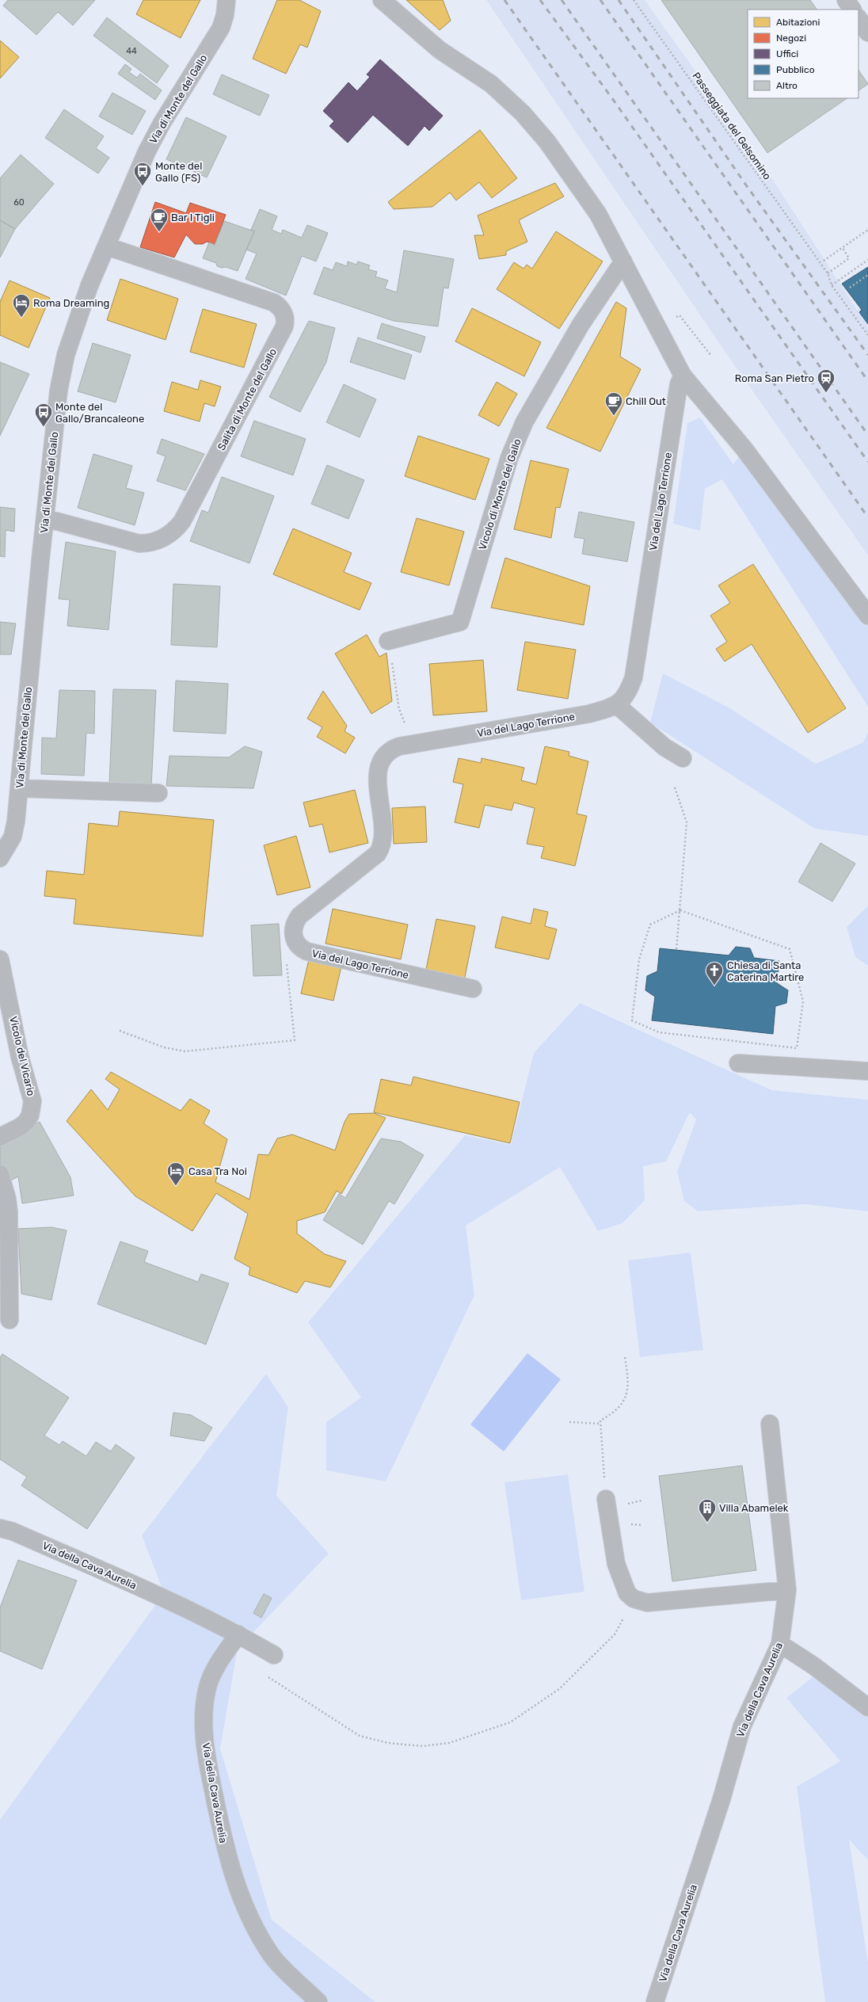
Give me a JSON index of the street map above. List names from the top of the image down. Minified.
{"streets":{"street":["Via di Monte del Gallo","Salita di Monte del Gallo","Vicolo di Monte del Gallo","Via del Lago Terrione","Vicolo del Vicario","Via della Cava Aurelia"],"path":["Passeggiata del Gelsomino"]},"crossings":[["Via di Monte del Gallo","Salita di Monte del Gallo"]],"places":{"bus stop":["Monte del Gallo (FS)","Monte del Gallo/Brancaleone"],"cafe":["Bar I Tigli","Chill Out"],"hotel":["Roma Dreaming","Casa Tra Noi"],"station":["Roma San Pietro"],"church":["Chiesa di Santa Caterina Martire"],"building":["Villa Abamelek"]},"house_numbers":["44","60"],"legend":["Abitazioni","Negozi","Uffici","Pubblico","Altro"]}
